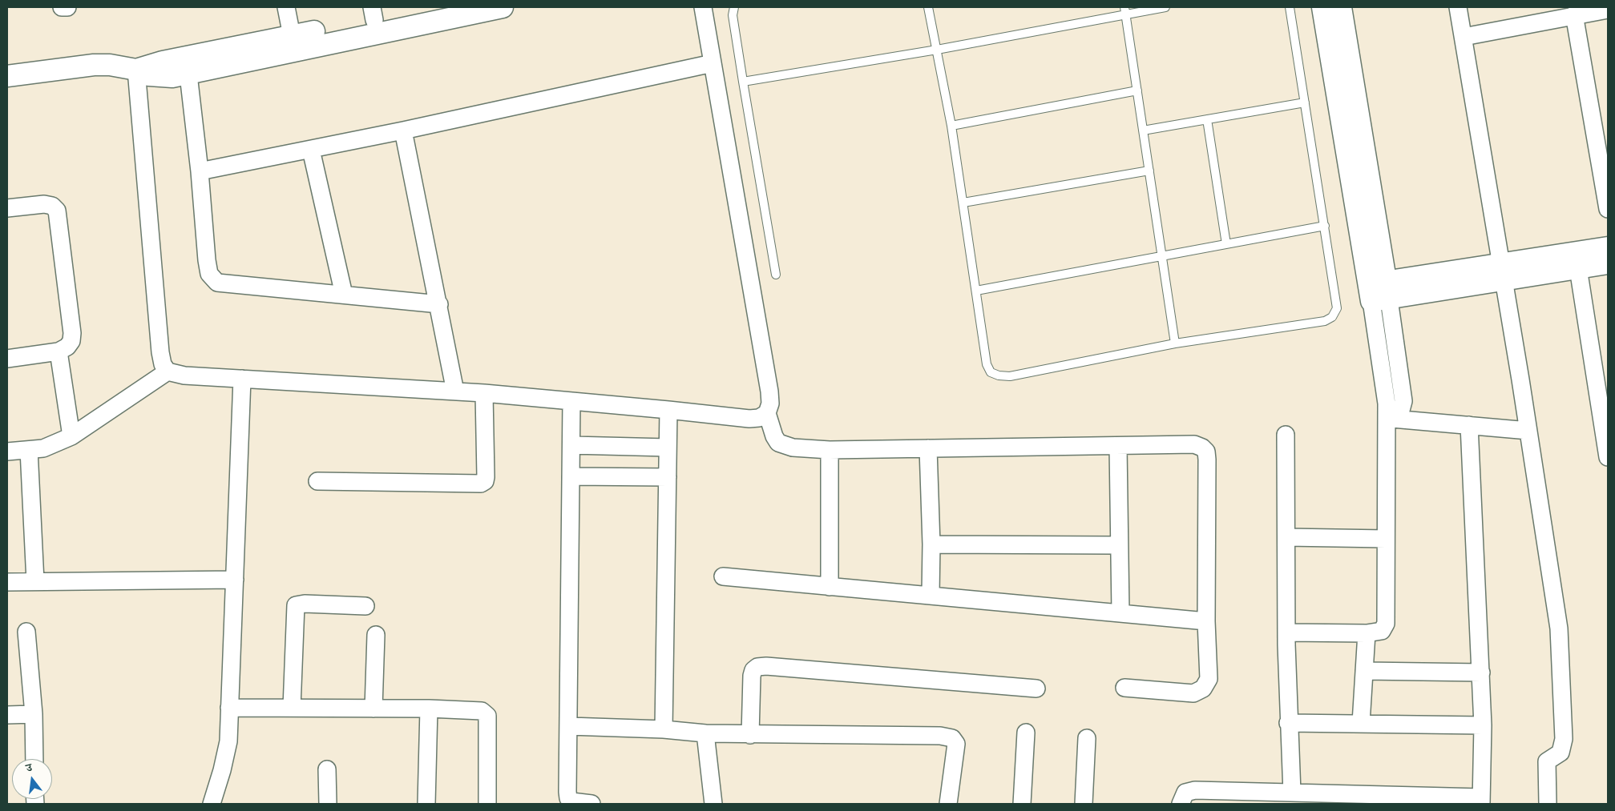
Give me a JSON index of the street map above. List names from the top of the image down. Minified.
{"north":"top"}
